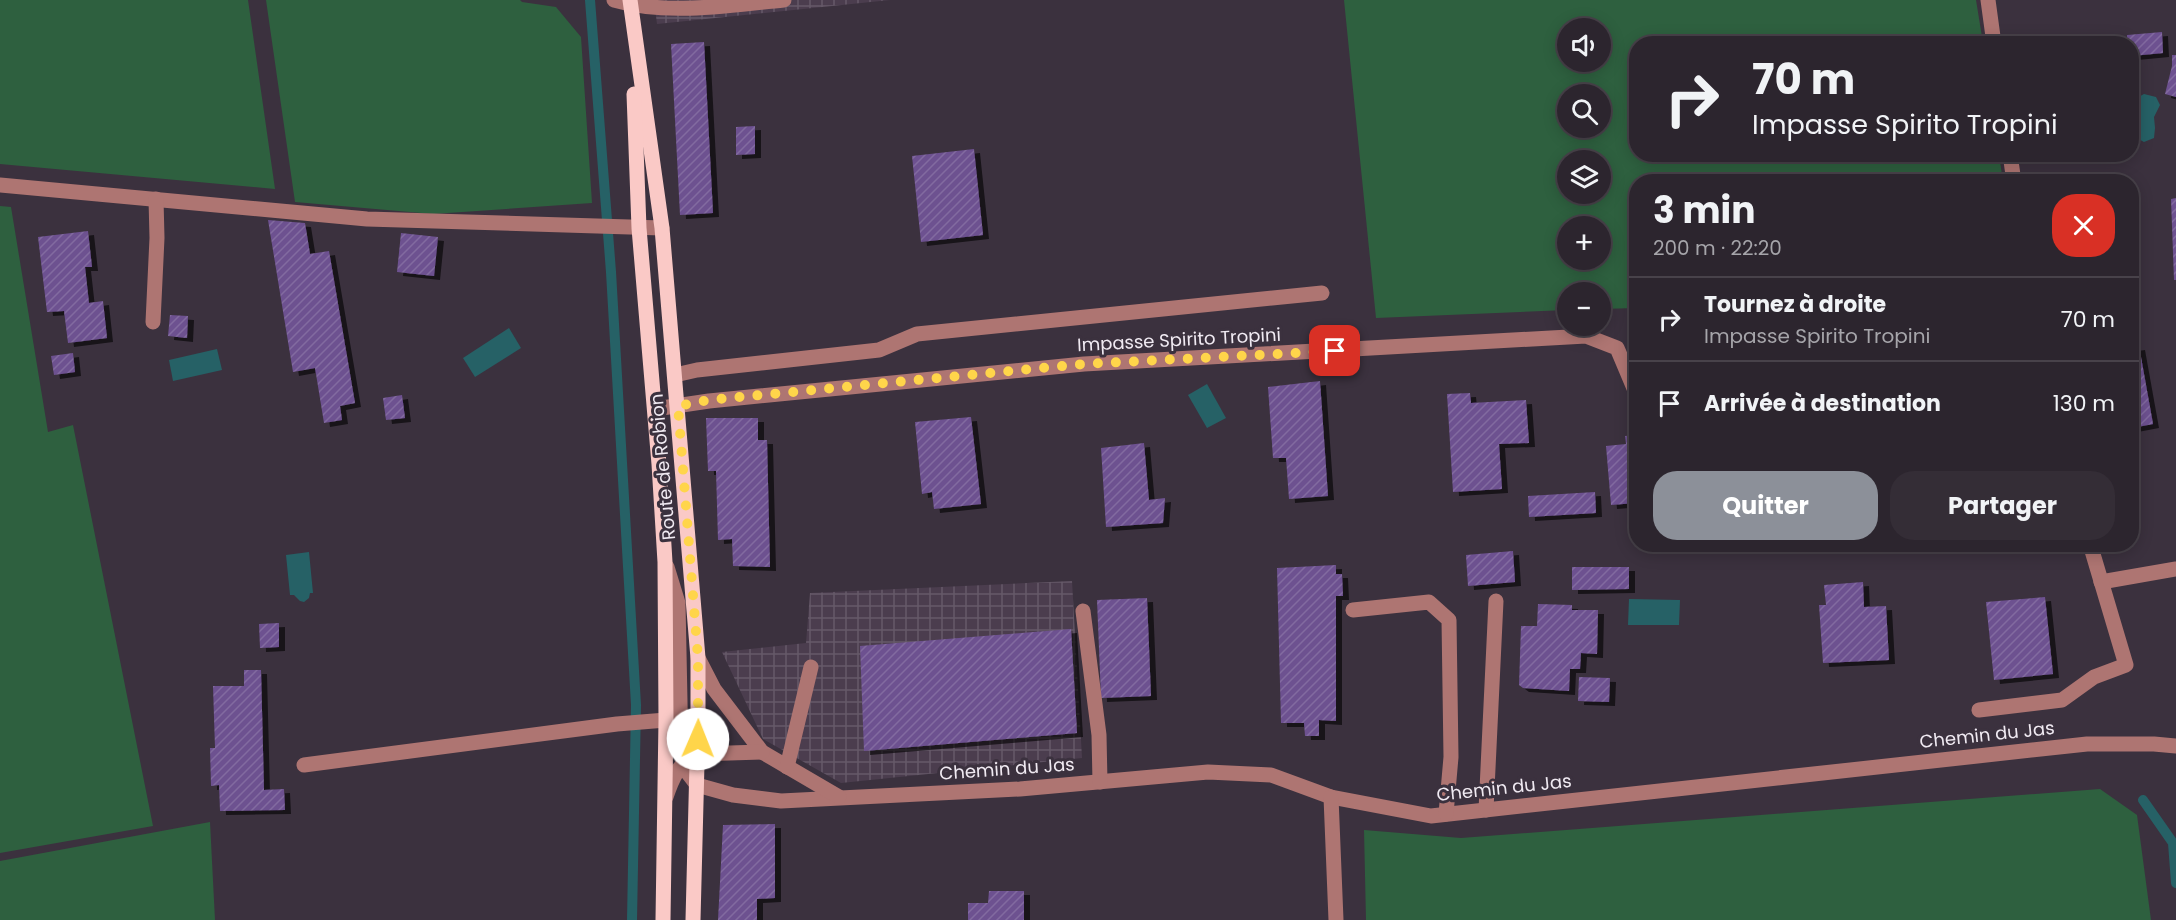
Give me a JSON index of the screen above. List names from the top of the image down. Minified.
{"streets":{"main road":["Route de Robion"],"street":["Impasse Spirito Tropini","Chemin du Jas"]},"crossings":[["Impasse Spirito Tropini","Route de Robion"],["Route de Robion","Chemin du Jas"]],"page":{"map_buttons":["+","−"],"turn":["70 m","Impasse Spirito Tropini"],"heading":["3 min","200 m · 22:20"],"list":[{"name":"Tournez à droite","note":"Impasse Spirito Tropini","value":"70 m"},{"name":"Arrivée à destination","value":"130 m"}],"buttons":["Quitter","Partager"]}}
